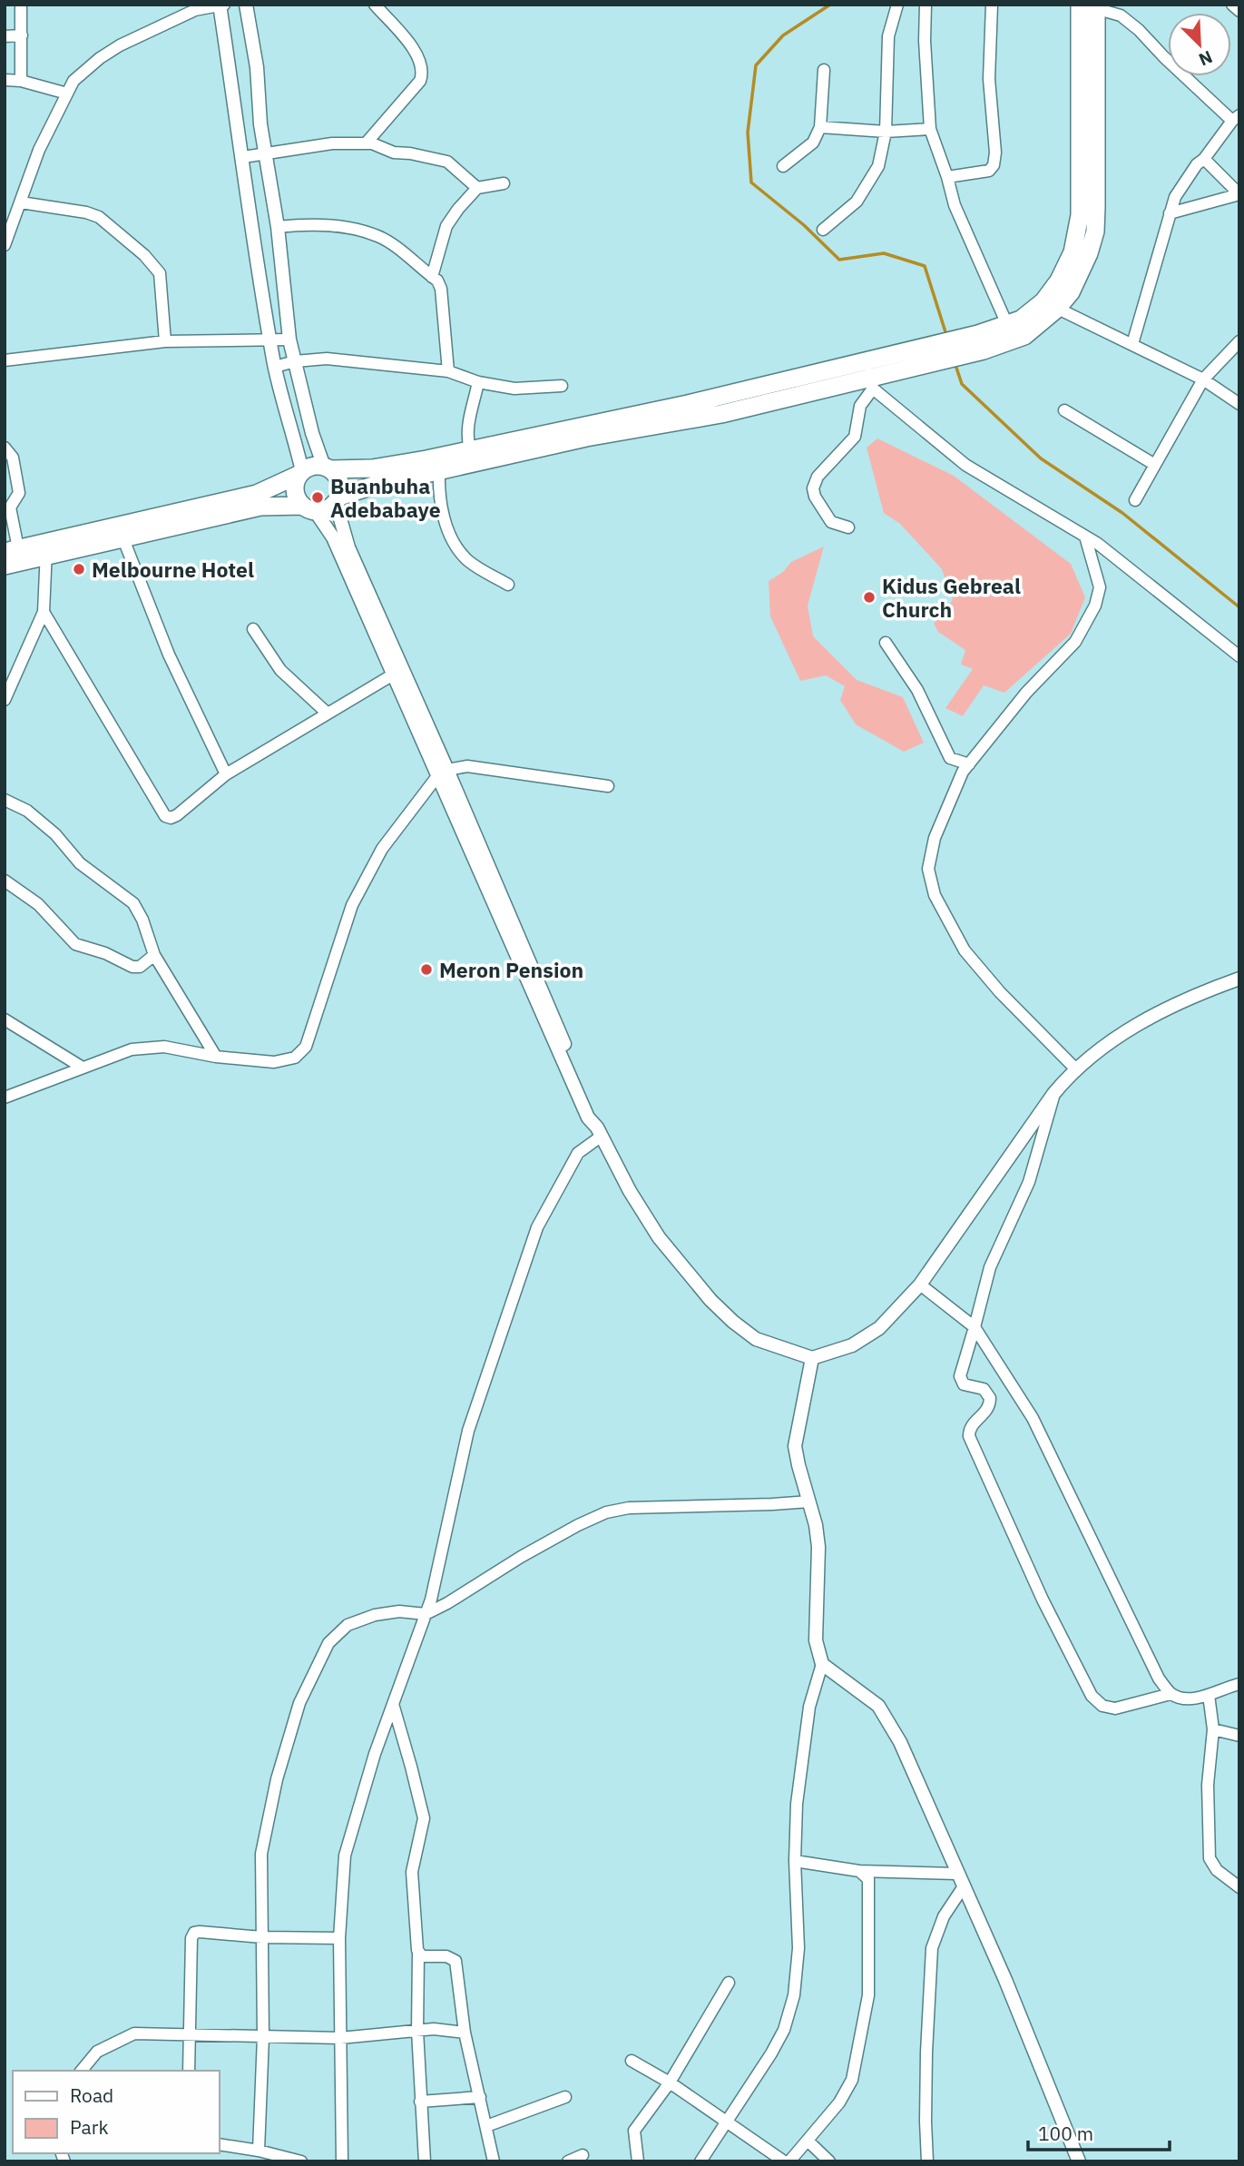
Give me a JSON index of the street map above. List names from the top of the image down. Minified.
{"places":["Buanbuha Adebabaye","Melbourne Hotel","Kidus Gebreal Church","Meron Pension"],"legend":["Road","Park"],"scale_bar":"100 m","north":"bottom right"}
